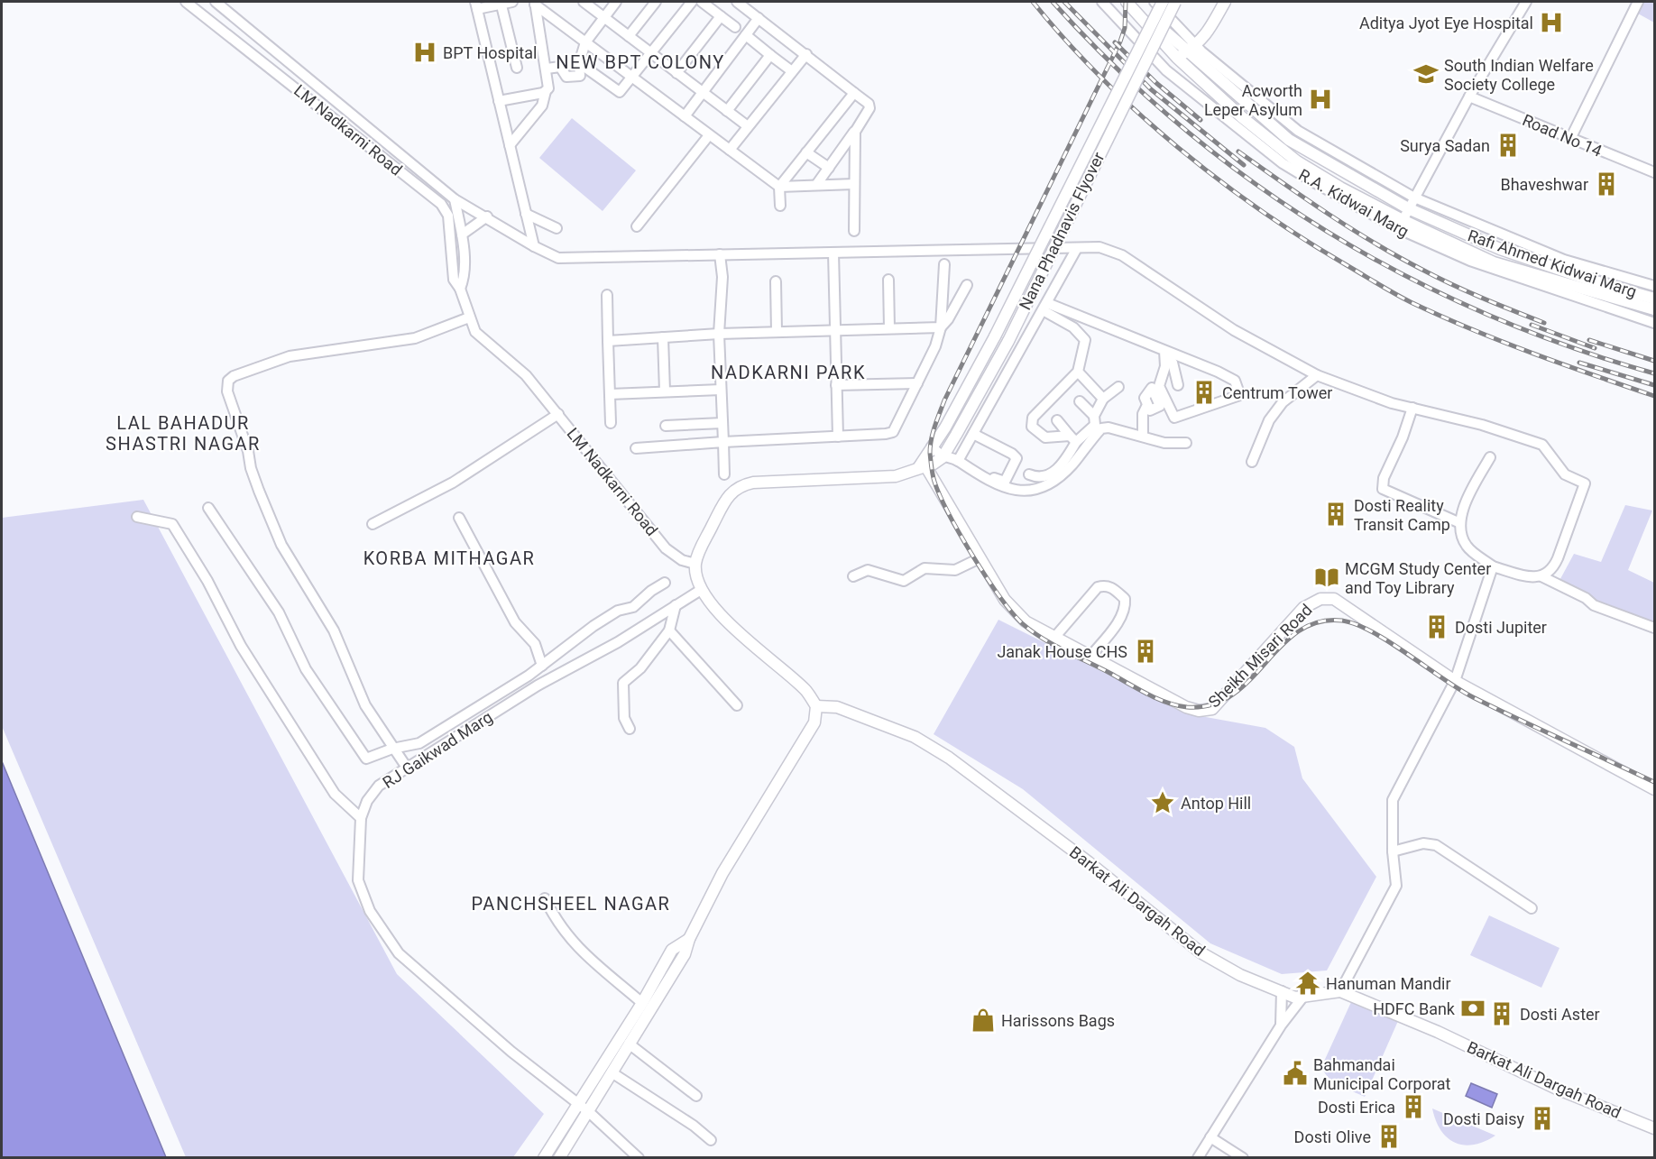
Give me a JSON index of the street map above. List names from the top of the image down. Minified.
{"streets":{"main road":["Nana Phadnavis Flyover","Rafi Ahmed Kidwai Marg","Sheikh Misari Road","Barkat Ali Dargah Road"],"street":["LM Nadkarni Road","Road No 14","R.A. Kidwai Marg","RJ Gaikwad Marg"]},"crossings":[["Nana Phadnavis Flyover","Sheikh Misari Road"]],"districts":["NEW BPT COLONY","NADKARNI PARK","LAL BAHADUR SHASTRI NAGAR","KORBA MITHAGAR","PANCHSHEEL NAGAR"],"places":{"hospital":["Aditya Jyot Eye Hospital","BPT Hospital","Acworth Leper Asylum"],"school or university":["South Indian Welfare Society College"],"building":["Surya Sadan","Bhaveshwar","Centrum Tower","Dosti Reality Transit Camp","Dosti Jupiter","Janak House CHS","Dosti Aster","Dosti Erica","Dosti Daisy","Dosti Olive"],"library":["MCGM Study Center and Toy Library"],"place":["Antop Hill"],"temple":["Hanuman Mandir"],"bank":["HDFC Bank"],"shop":["Harissons Bags"],"public building":["Bahmandai Municipal Corporat"]}}
